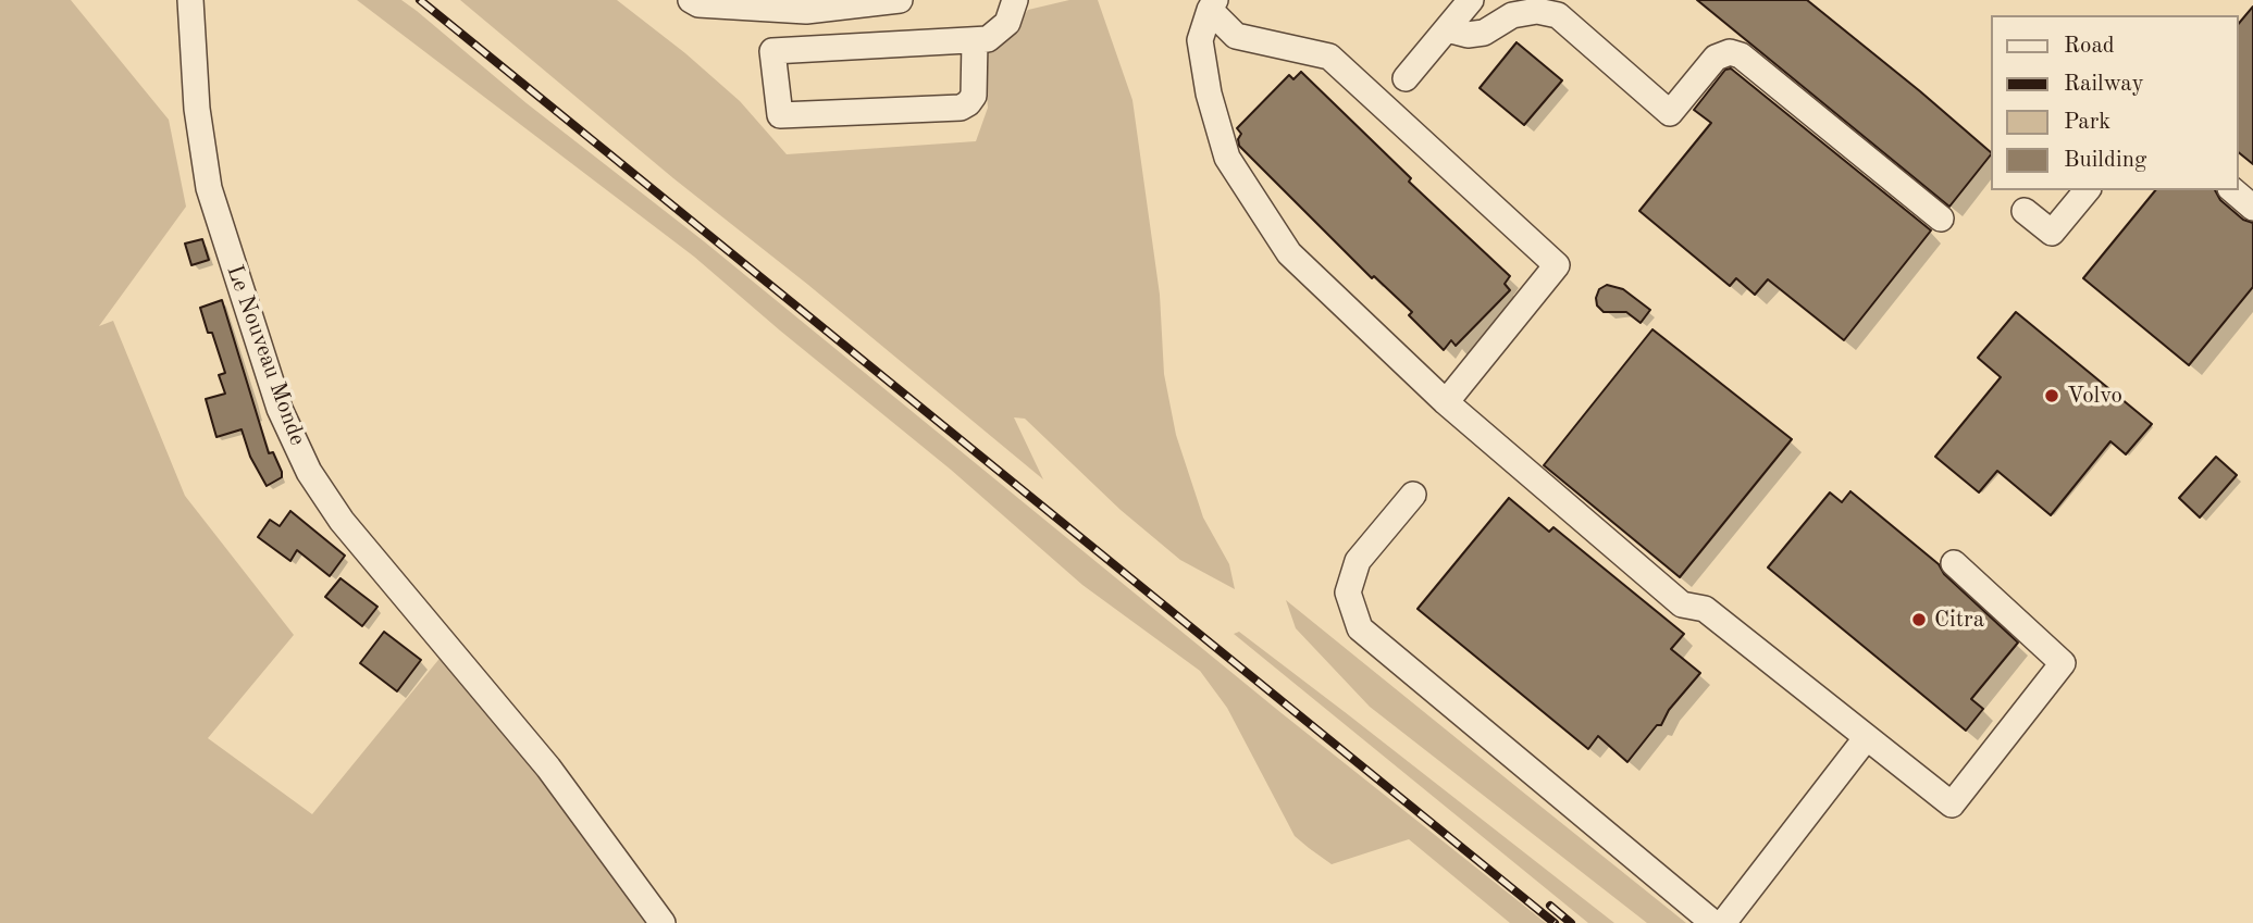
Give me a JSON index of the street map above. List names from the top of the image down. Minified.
{"streets":{"street":["Le Nouveau Monde"]},"places":["Volvo","Citra"],"legend":["Road","Railway","Park","Building"]}
